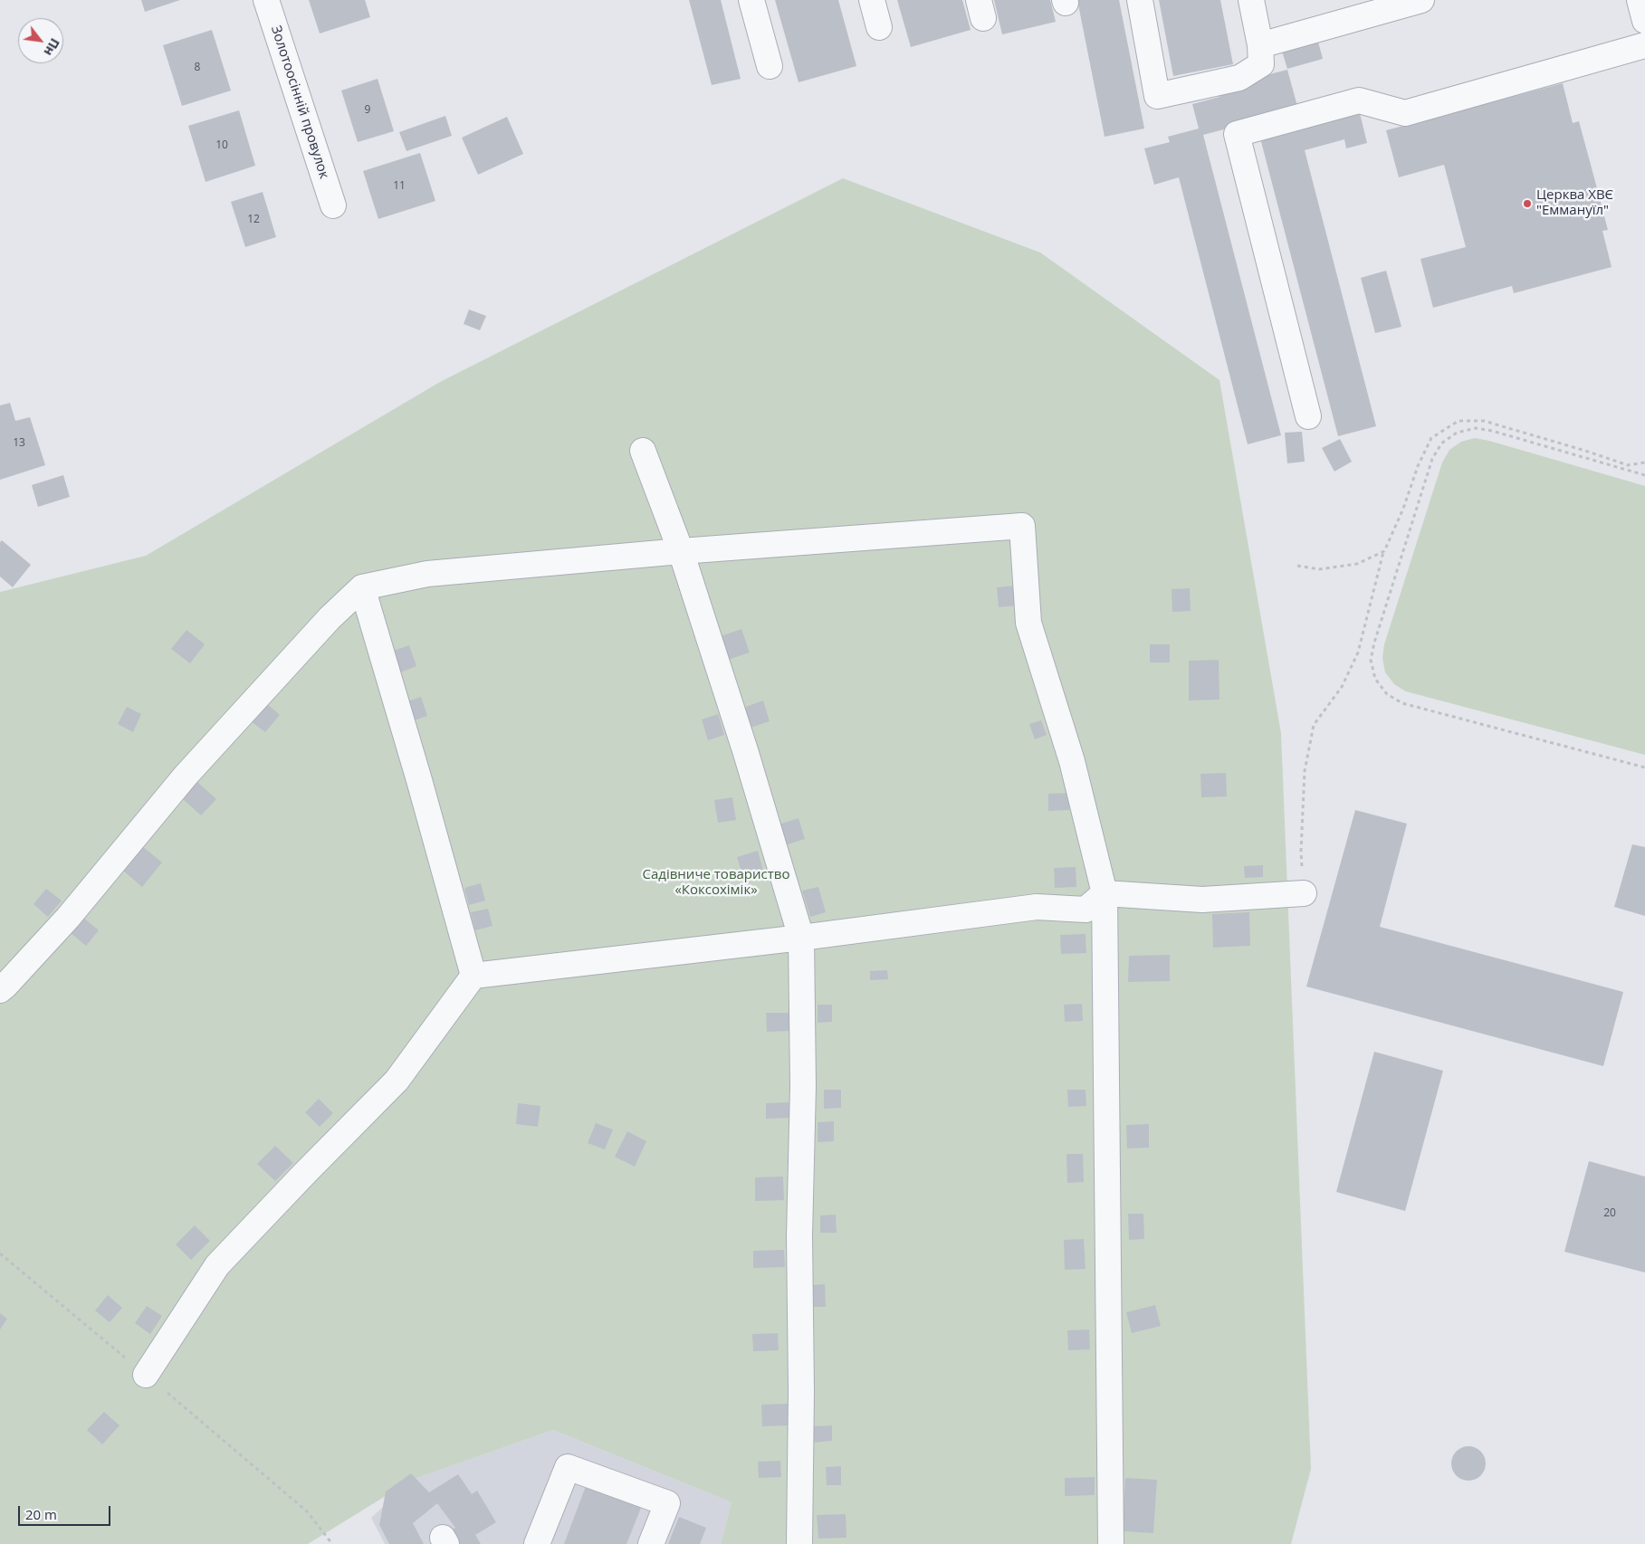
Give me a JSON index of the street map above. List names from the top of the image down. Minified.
{"streets":{"street":["Золотоосінній провулок"]},"parks":["Садівниче товариство «Коксохімік»"],"places":["Церква ХВЄ \"Еммануїл\""],"house_numbers":["8","9","10","11","12","13","20"],"scale_bar":"20 m","north":"bottom right"}
